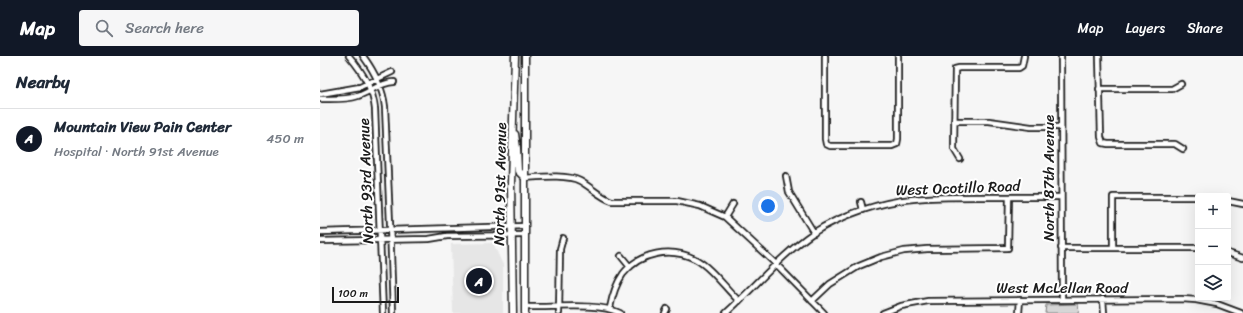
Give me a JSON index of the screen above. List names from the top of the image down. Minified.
{"streets":{"main road":["North 91st Avenue"],"street":["North 87th Avenue","North 93rd Avenue","West Ocotillo Road","West McLellan Road"]},"crossings":[["North 87th Avenue","West Ocotillo Road"],["North 87th Avenue","West McLellan Road"]],"scale_bar":"100 m","page":{"header":"Map","search":"Search here","nav":["Map","Layers","Share"],"heading":"Nearby","list":[{"mark":"A","name":"Mountain View Pain Center","note":"Hospital · North 91st Avenue","value":"450 m"}],"map_buttons":["+","−"],"pins":"A","scale":"100 m"}}
